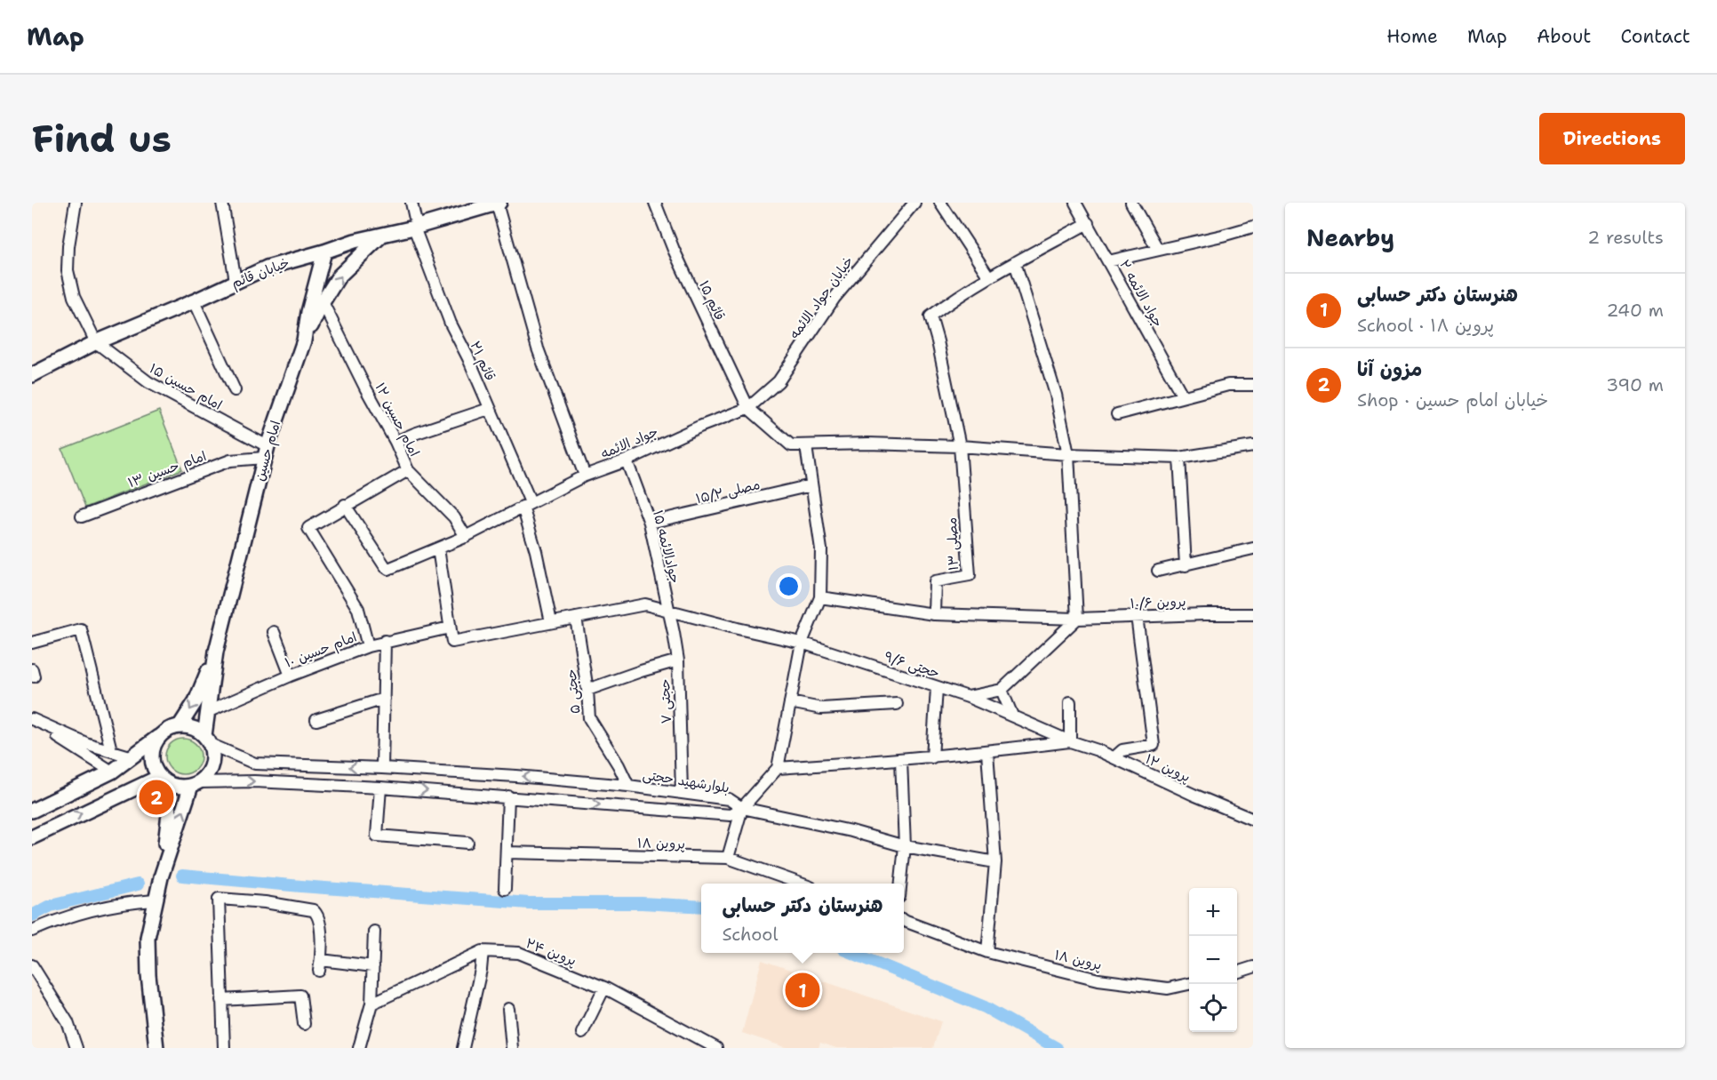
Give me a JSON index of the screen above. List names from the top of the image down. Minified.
{"streets":{"street":["خیابان قائم","جواد الائمه ۲","خیابان جواد الائمه","قائم ۱۵","قائم ۲۱","امام حسین ۱۵","امام حسین ۱۲","جواد الائمه","امام حسین","امام حسین ۱۳","مصلی ۱۵/۲","مصلی ۱۳","جوادالائمه ۱۵","پروین ۱۰/۶","۱۰ امام حسین","حجتی ۹/۶","حجتی ۵","حجتی ۷","پروین ۱۲","بلوارشهید حجتی","پروین ۱۸","پروین ۲۴"]},"crossings":[["خیابان قائم","قائم ۲۱"],["خیابان قائم","امام حسین ۱۵"],["خیابان قائم","امام حسین"],["خیابان جواد الائمه","قائم ۱۵"],["خیابان جواد الائمه","جواد الائمه"],["قائم ۱۵","جواد الائمه"],["قائم ۲۱","جواد الائمه"],["قائم ۲۱","حجتی ۹/۶"],["امام حسین ۱۵","امام حسین"],["امام حسین ۱۵","امام حسین ۱۳"],["امام حسین ۱۲","جواد الائمه"],["جواد الائمه","جوادالائمه ۱۵"],["امام حسین","امام حسین ۱۳"],["امام حسین","۱۰ امام حسین"],["امام حسین","بلوارشهید حجتی"],["مصلی ۱۵/۲","جوادالائمه ۱۵"],["مصلی ۱۳","پروین ۱۰/۶"],["جوادالائمه ۱۵","حجتی ۹/۶"],["جوادالائمه ۱۵","حجتی ۷"],["۱۰ امام حسین","حجتی ۹/۶"],["حجتی ۹/۶","حجتی ۵"],["حجتی ۹/۶","حجتی ۷"],["حجتی ۹/۶","پروین ۱۲"],["حجتی ۵","بلوارشهید حجتی"],["حجتی ۷","بلوارشهید حجتی"]],"page":{"header":"Map","nav":["Home","Map","About","Contact"],"buttons":"Directions","title":"Find us","heading":["Nearby","2 results"],"list":[{"mark":"1","name":"هنرستان دکتر حسابی","note":"School · پروین ۱۸","value":"240 m"},{"mark":"2","name":"مزون آنا","note":"Shop · خیابان امام حسین","value":"390 m"}],"pins":["2","1"],"popup":["هنرستان دکتر حسابی","School"],"map_buttons":["+","−"]}}
